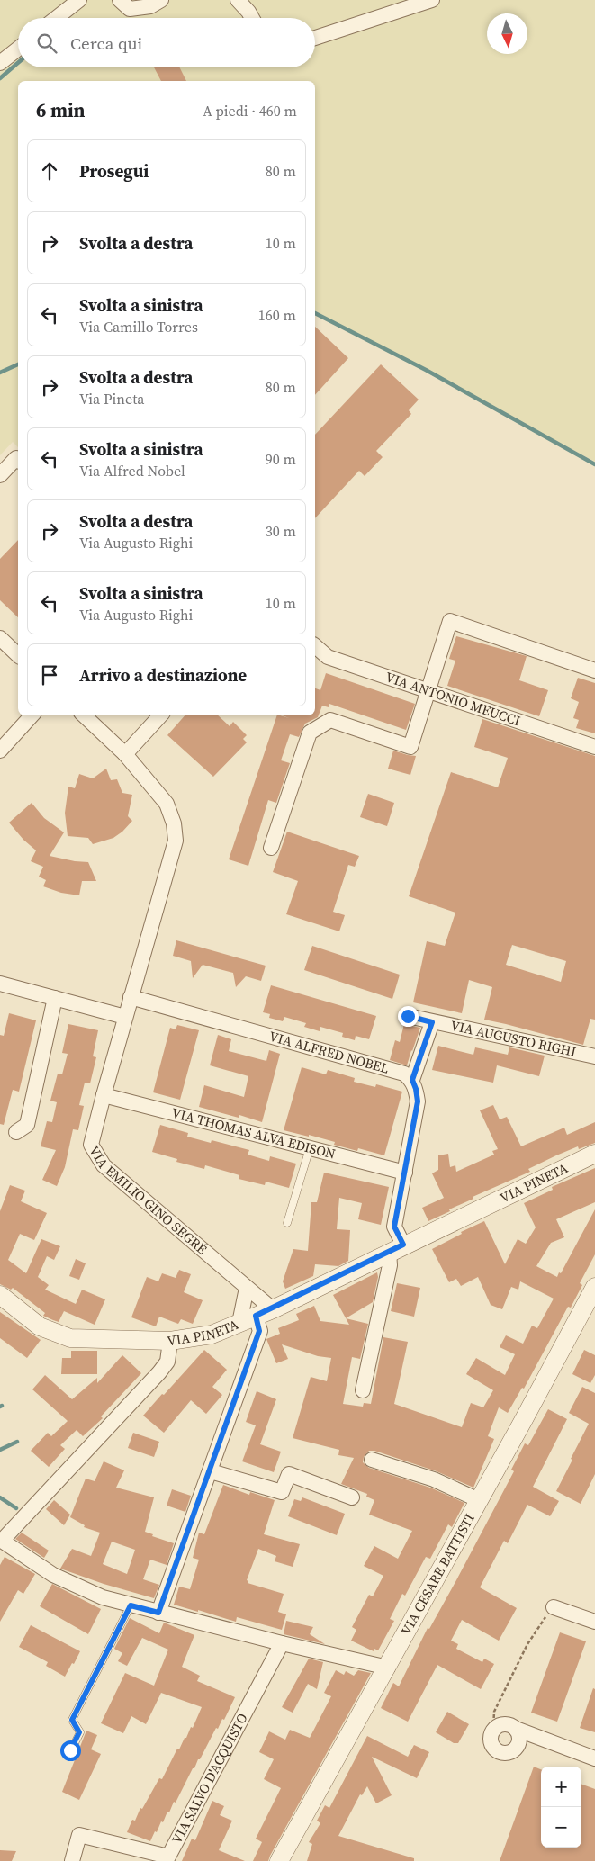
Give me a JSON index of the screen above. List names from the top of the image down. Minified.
{"streets":{"street":["VIA ANTONIO MEUCCI","VIA AUGUSTO RIGHI","VIA ALFRED NOBEL","VIA THOMAS ALVA EDISON","VIA PINETA","VIA EMILIO GINO SEGRÉ","VIA CESARE BATTISTI","VIA SALVO D'ACQUISTO"]},"crossings":[["VIA AUGUSTO RIGHI","VIA ALFRED NOBEL"],["VIA ALFRED NOBEL","VIA EMILIO GINO SEGRÉ"],["VIA THOMAS ALVA EDISON","VIA EMILIO GINO SEGRÉ"],["VIA PINETA","VIA EMILIO GINO SEGRÉ"]],"north":"bottom","page":{"search":"Cerca qui","heading":["6 min","A piedi · 460 m"],"list":[["Prosegui","80 m"],["Svolta a destra","10 m"],["Svolta a sinistra","Via Camillo Torres","160 m"],["Svolta a destra","Via Pineta","80 m"],["Svolta a sinistra","Via Alfred Nobel","90 m"],["Svolta a destra","Via Augusto Righi","30 m"],["Svolta a sinistra","Via Augusto Righi","10 m"],"Arrivo a destinazione"],"map_buttons":["+","−"]}}
